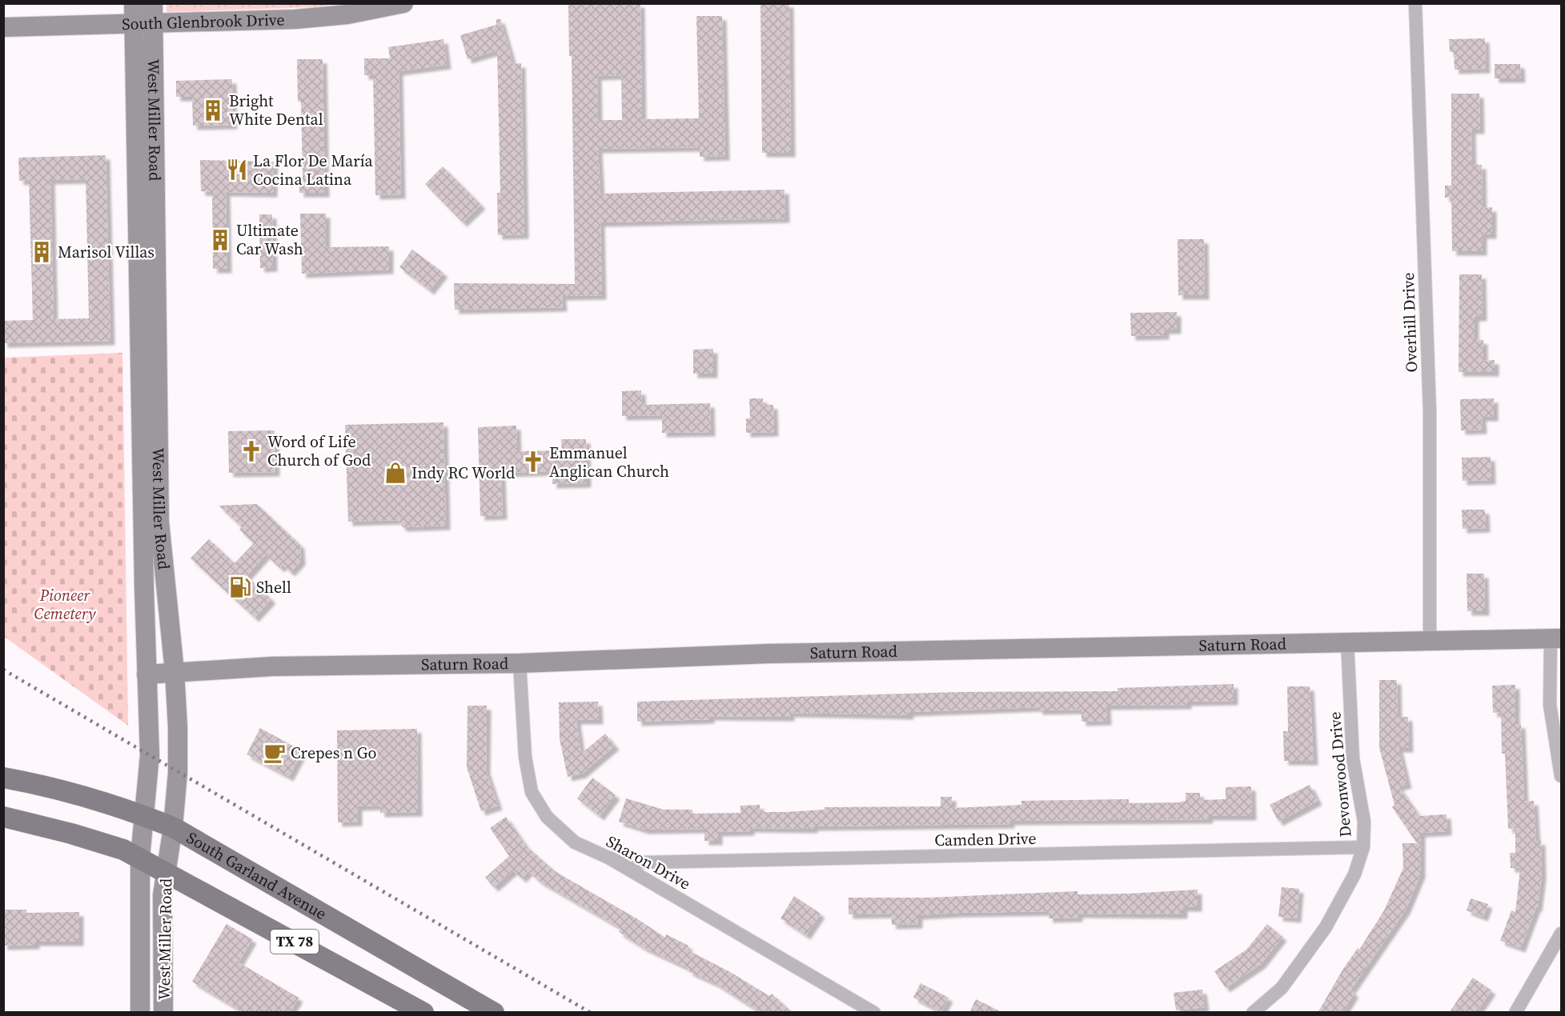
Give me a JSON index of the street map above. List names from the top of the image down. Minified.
{"streets":{"main road":["South Glenbrook Drive","West Miller Road","Saturn Road","South Garland Avenue","TX 78"],"street":["Overhill Drive","Devonwood Drive","Camden Drive","Sharon Drive"]},"crossings":[["South Glenbrook Drive","West Miller Road"],["West Miller Road","Saturn Road"],["West Miller Road","South Garland Avenue"],["West Miller Road","TX 78"],["Overhill Drive","Saturn Road"],["Saturn Road","Devonwood Drive"],["Saturn Road","Sharon Drive"],["Devonwood Drive","Camden Drive"],["Camden Drive","Sharon Drive"]],"parks":["Pioneer Cemetery"],"places":{"building":["Bright White Dental","Ultimate Car Wash","Marisol Villas"],"restaurant":["La Flor De María Cocina Latina"],"church":["Word of Life Church of God","Emmanuel Anglican Church"],"shop":["Indy RC World"],"fuel station":["Shell"],"cafe":["Crepes n Go"]}}
